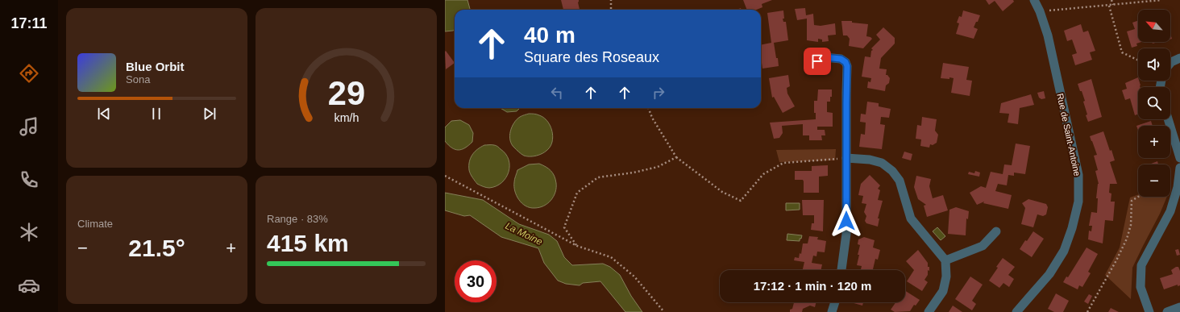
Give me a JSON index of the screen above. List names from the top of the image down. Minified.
{"streets":{"street":["Rue de Saint-Antoine"]},"water":["La Moine"],"north":"top left","page":{"tabs":"17:11","map_buttons":["+","−"],"turn":["40 m","Square des Roseaux"],"song":["Blue Orbit","Sona"],"tile":["Climate",["Range · 83%","415 km"]],"heat":["−","21.5°","+"],"limit":"30","trip":"17:12 · 1 min · 120 m","gauge":["29","km/h"]}}
